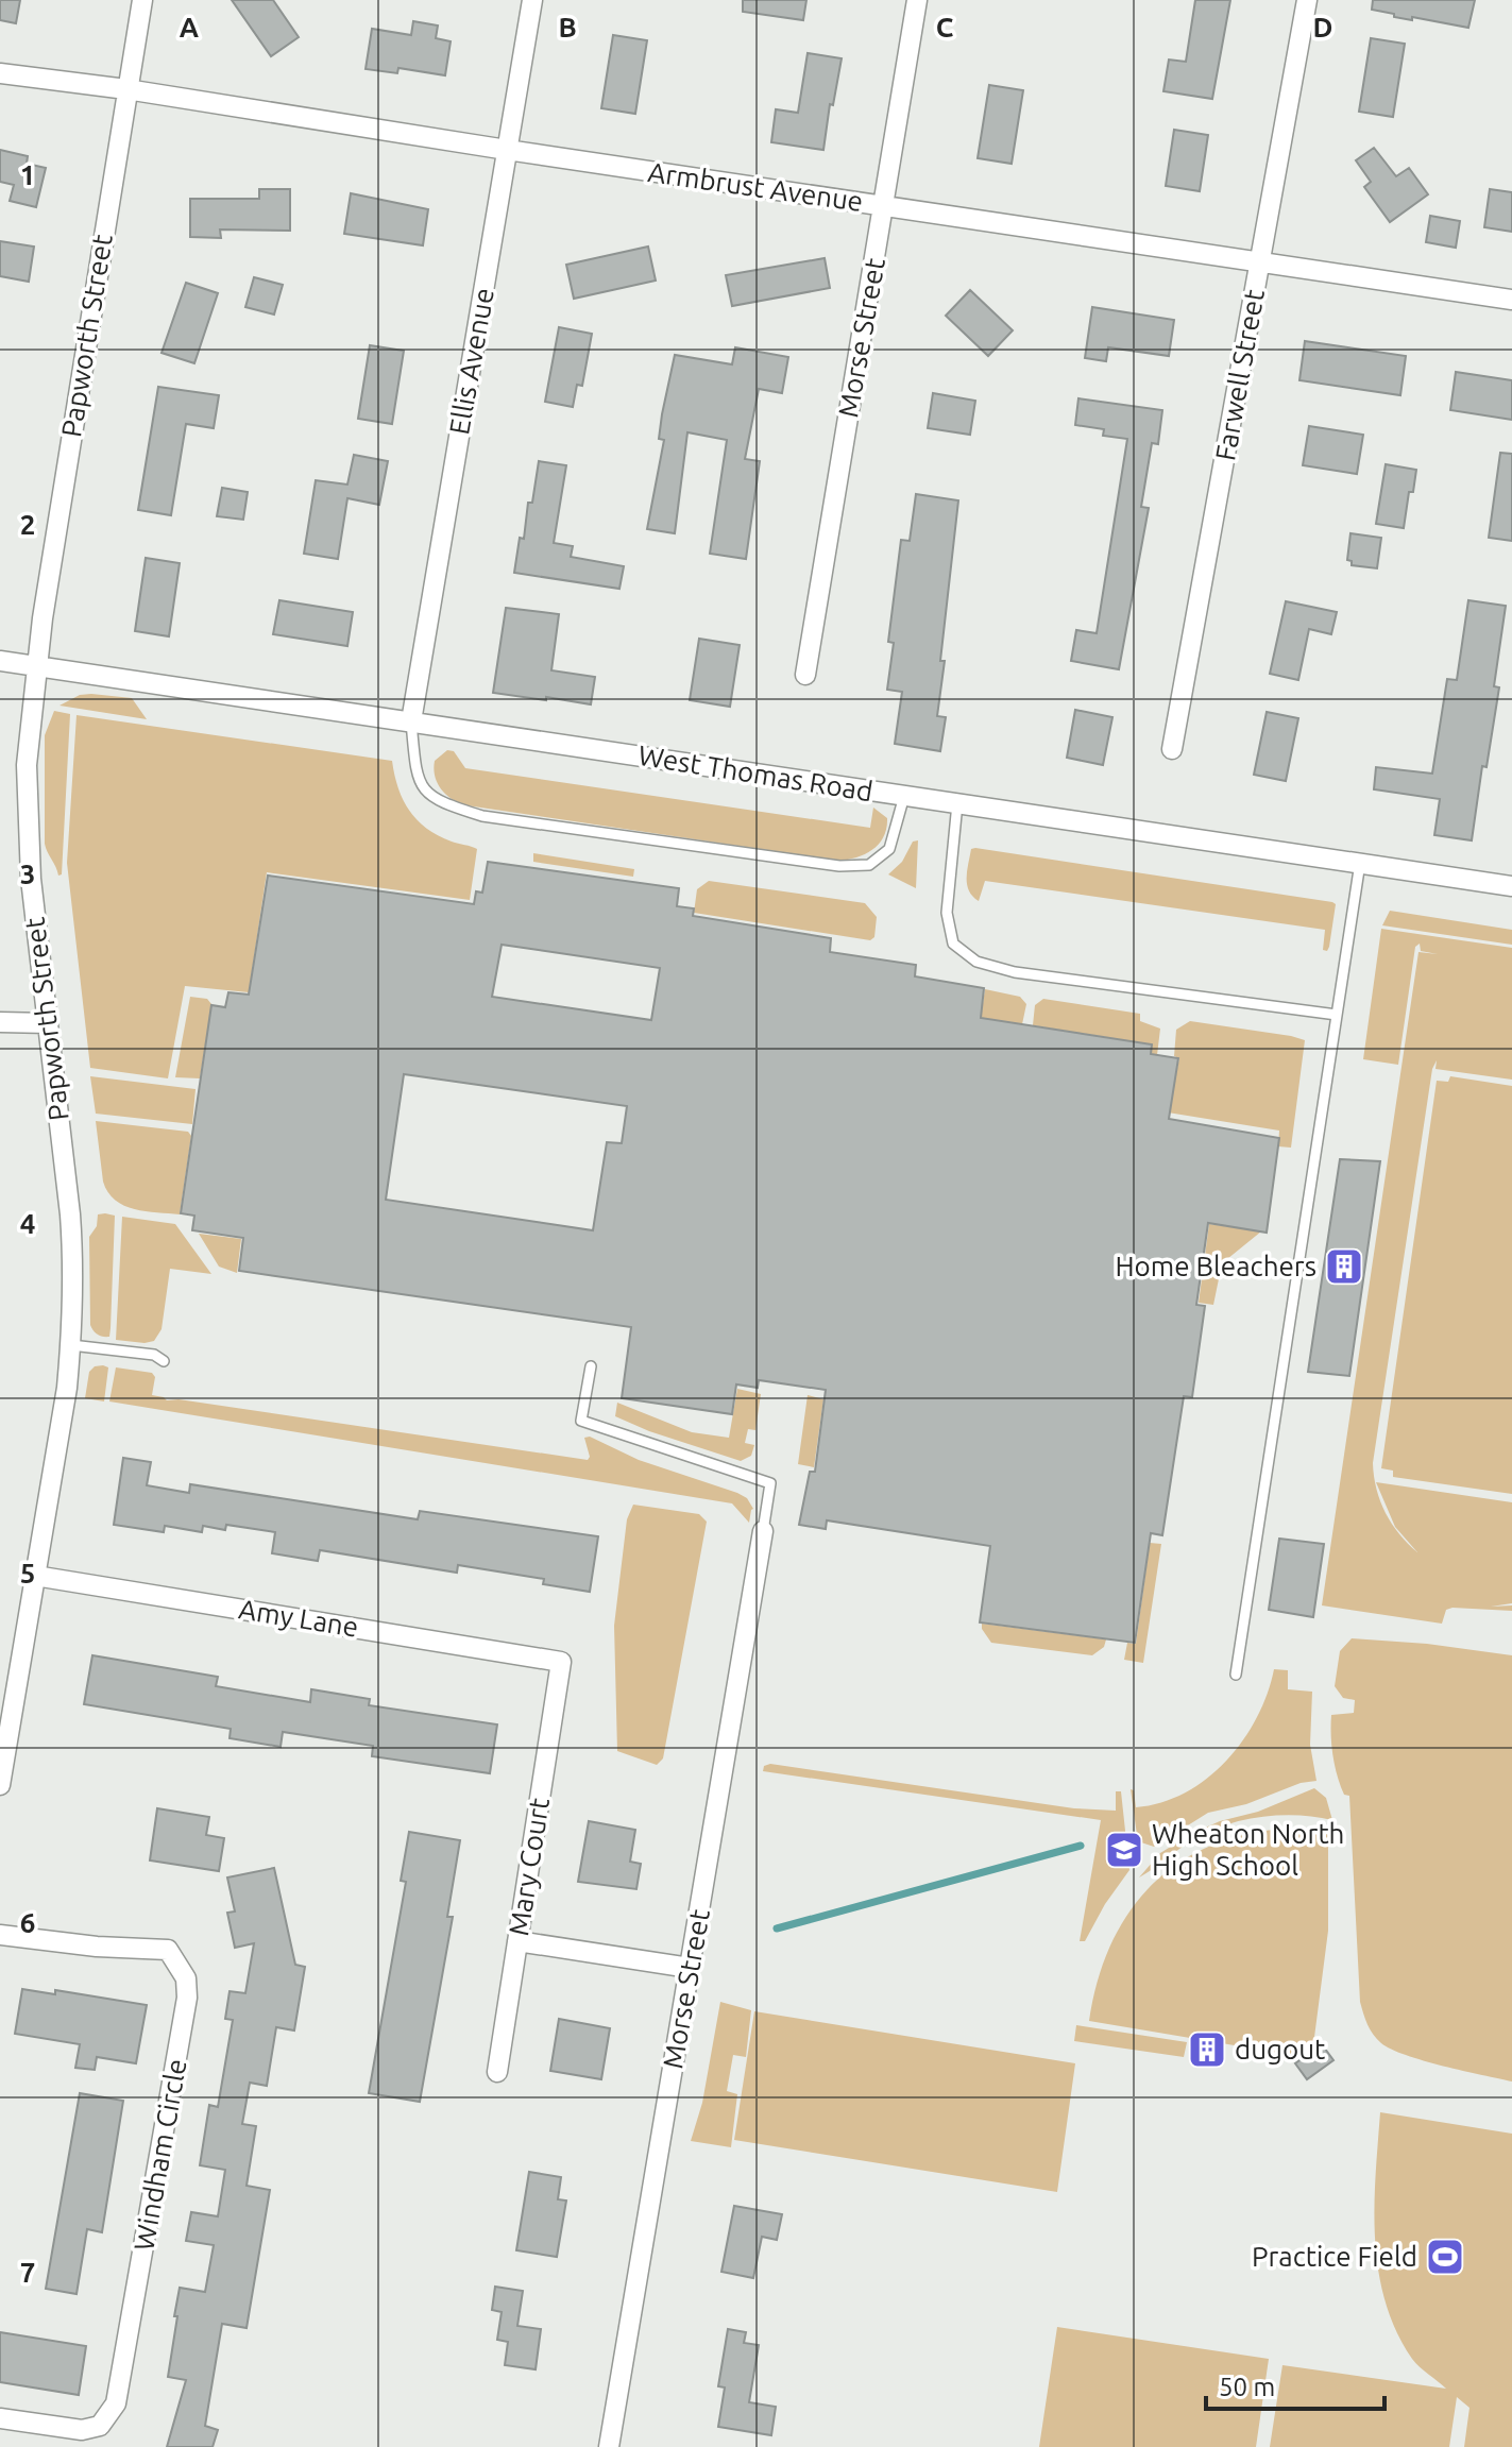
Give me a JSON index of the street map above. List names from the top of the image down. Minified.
{"streets":{"street":["Armbrust Avenue","Papworth Street","Morse Street","Ellis Avenue","Farwell Street","West Thomas Road","Amy Lane","Mary Court","Windham Circle"]},"crossings":[["Armbrust Avenue","Papworth Street"],["Armbrust Avenue","Morse Street"],["Armbrust Avenue","Ellis Avenue"],["Armbrust Avenue","Farwell Street"],["Papworth Street","West Thomas Road"],["Papworth Street","Amy Lane"],["Ellis Avenue","West Thomas Road"],["Amy Lane","Mary Court"]],"places":{"building":["Home Bleachers","dugout"],"school or university":["Wheaton North High School"],"sports":["Practice Field"]},"scale_bar":"50 m","grid":{"columns":["A","B","C","D"],"rows":["1","2","3","4","5","6","7"]}}
